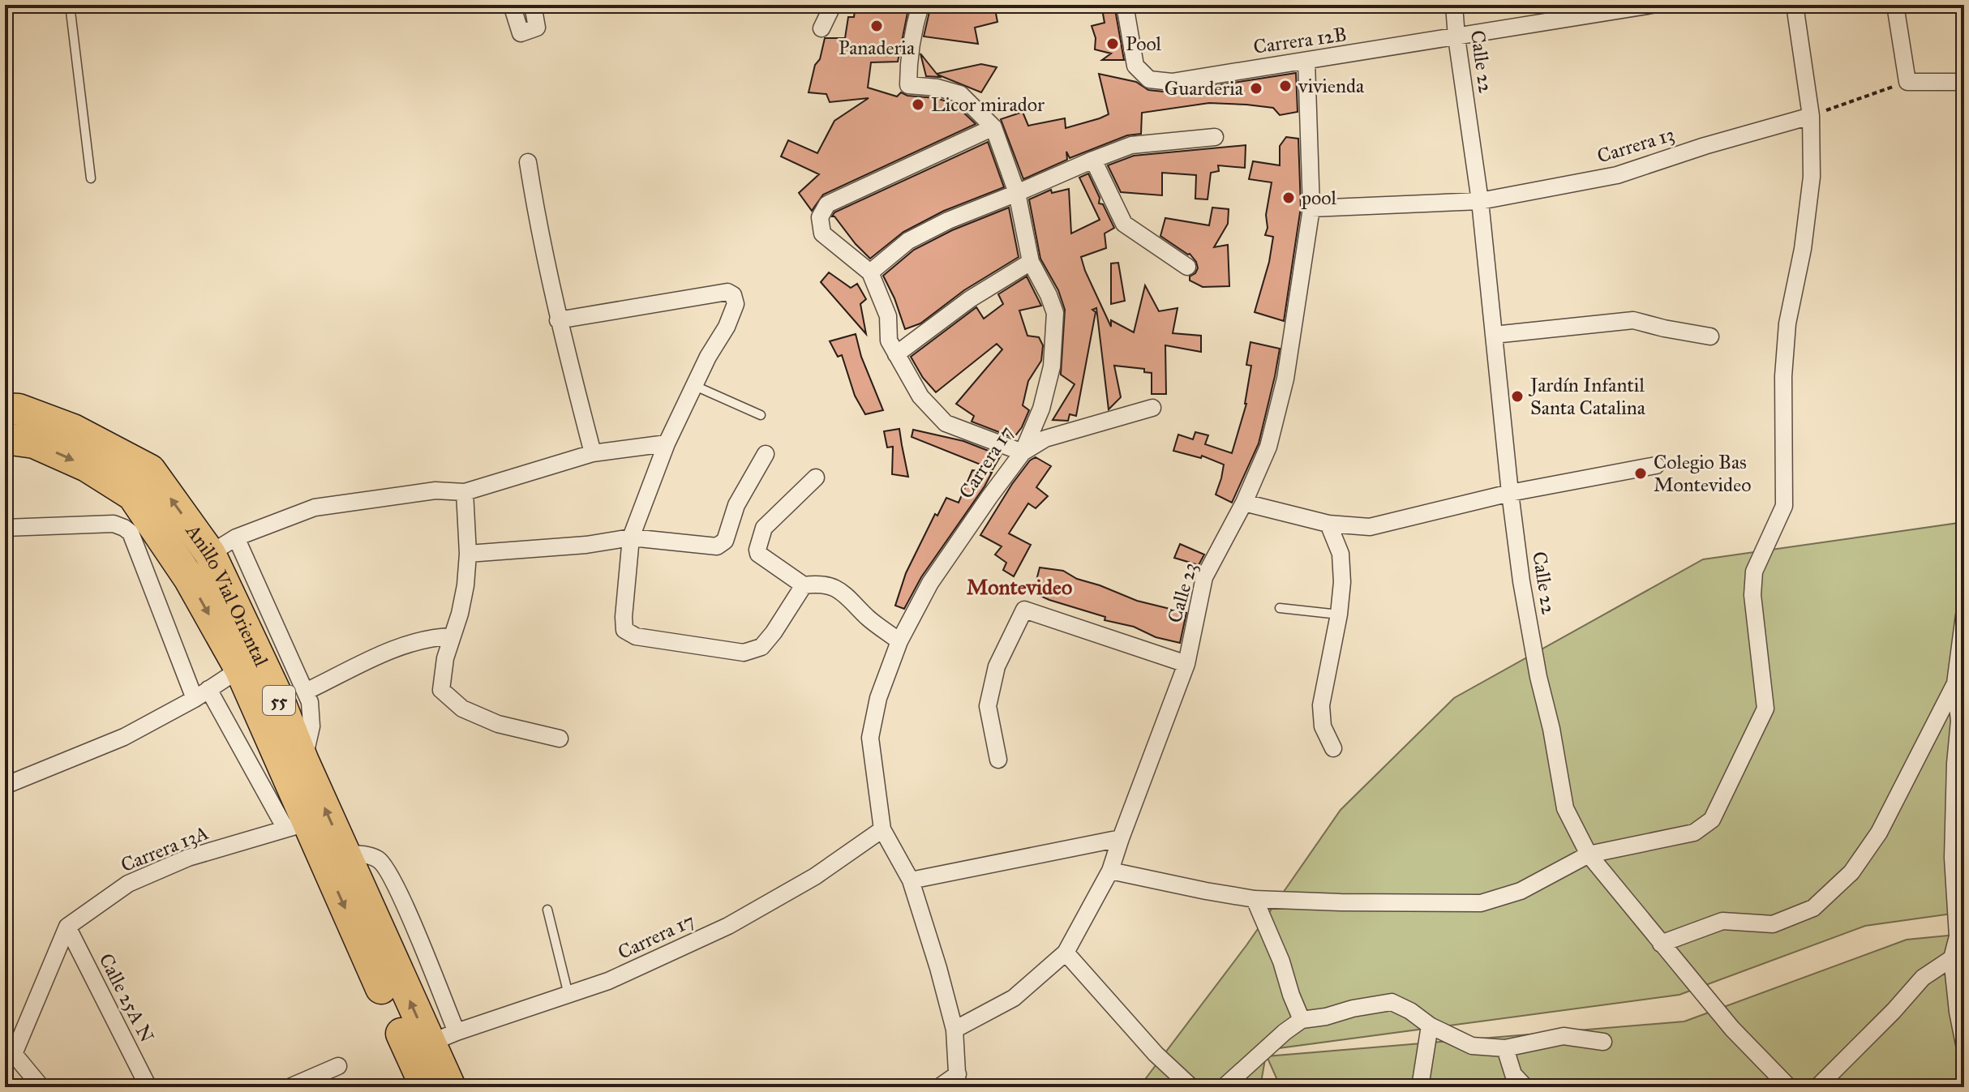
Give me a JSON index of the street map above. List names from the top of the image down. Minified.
{"streets":{"highway":["Anillo Vial Oriental","55"],"street":["Carrera 12B","Calle 22","Carrera 13","Carrera 17","Calle 23","Carrera 13A","Calle 25A N"]},"crossings":[["Carrera 12B","Calle 22"],["Carrera 12B","Calle 23"],["Calle 22","Carrera 13"],["Carrera 13","Calle 23"],["Carrera 17","Calle 23"],["Carrera 17","Anillo Vial Oriental"],["Anillo Vial Oriental","Carrera 13A"],["Carrera 13A","Calle 25A N"]],"districts":["Montevideo"],"places":["Panaderia","Pool","vivienda","Guarderia","Licor mirador","pool","Jardín Infantil Santa Catalina","Colegio Bas Montevideo"]}
